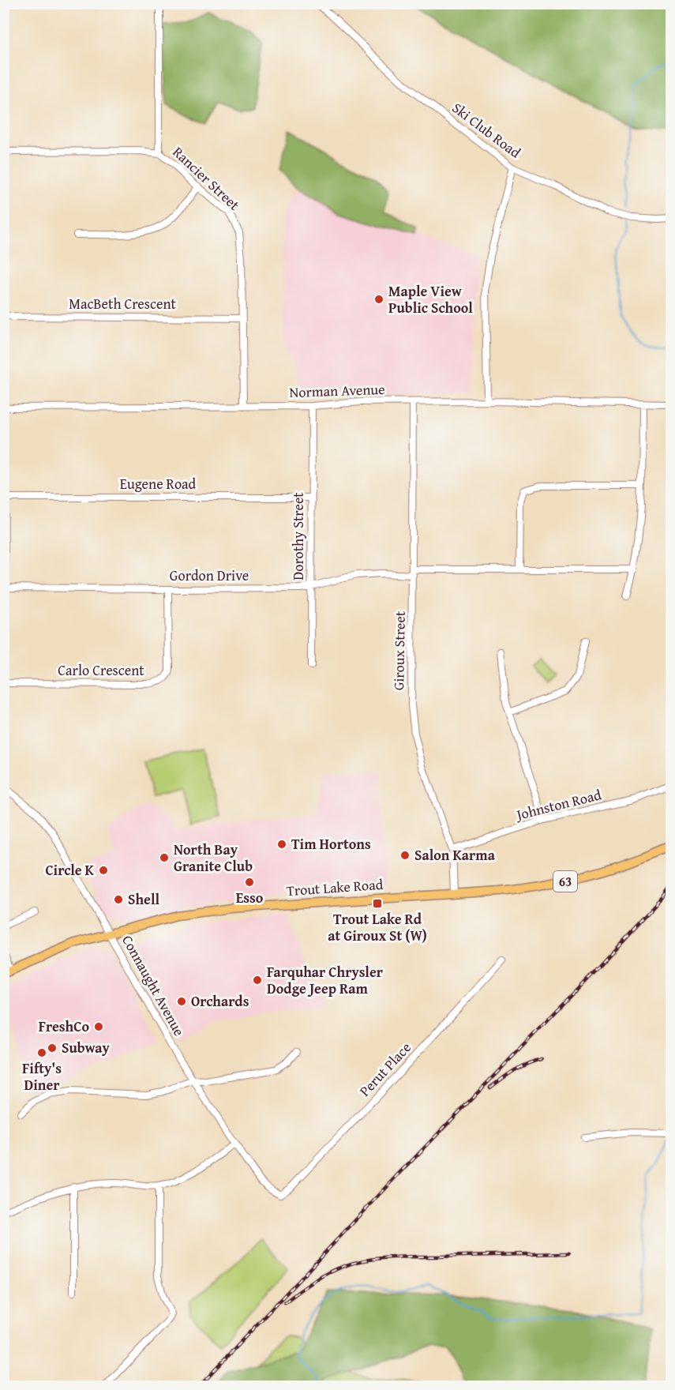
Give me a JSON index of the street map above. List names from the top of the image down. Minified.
{"streets":{"main road":["63","Trout Lake Road"],"street":["Ski Club Road","Rancier Street","MacBeth Crescent","Norman Avenue","Eugene Road","Dorothy Street","Gordon Drive","Giroux Street","Carlo Crescent","Johnston Road","Connaught Avenue","Perut Place"]},"crossings":[["Rancier Street","MacBeth Crescent"],["Rancier Street","Norman Avenue"],["Norman Avenue","Dorothy Street"],["Norman Avenue","Giroux Street"],["Eugene Road","Dorothy Street"],["Dorothy Street","Gordon Drive"],["Gordon Drive","Giroux Street"],["Gordon Drive","Carlo Crescent"],["Giroux Street","Johnston Road"],["Giroux Street","Trout Lake Road"],["Trout Lake Road","Connaught Avenue"],["Connaught Avenue","Perut Place"]],"places":{"other":["Maple View Public School","Tim Hortons","Salon Karma","North Bay Granite Club","Circle K","Esso","Shell","Farquhar Chrysler Dodge Jeep Ram","Orchards","FreshCo","Subway","Fifty's Diner"],"transit":["Trout Lake Rd at Giroux St (W)"]}}
